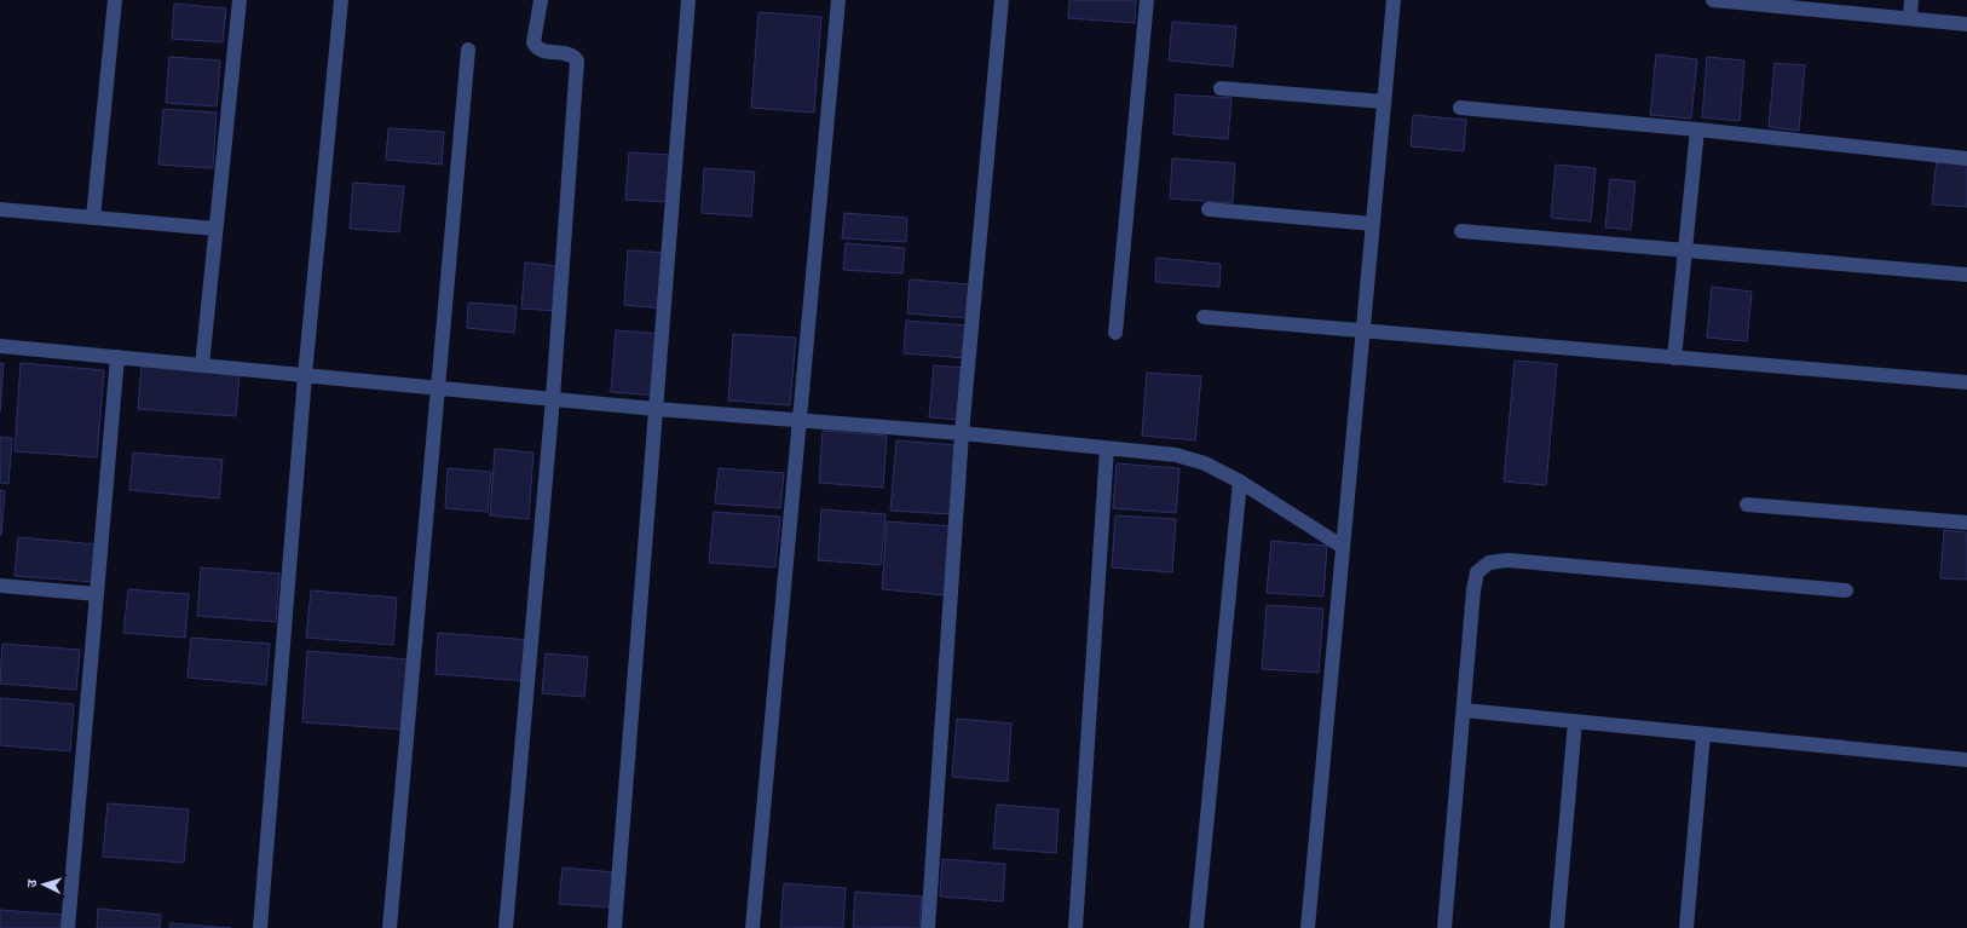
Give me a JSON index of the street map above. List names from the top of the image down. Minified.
{"north":"left"}
